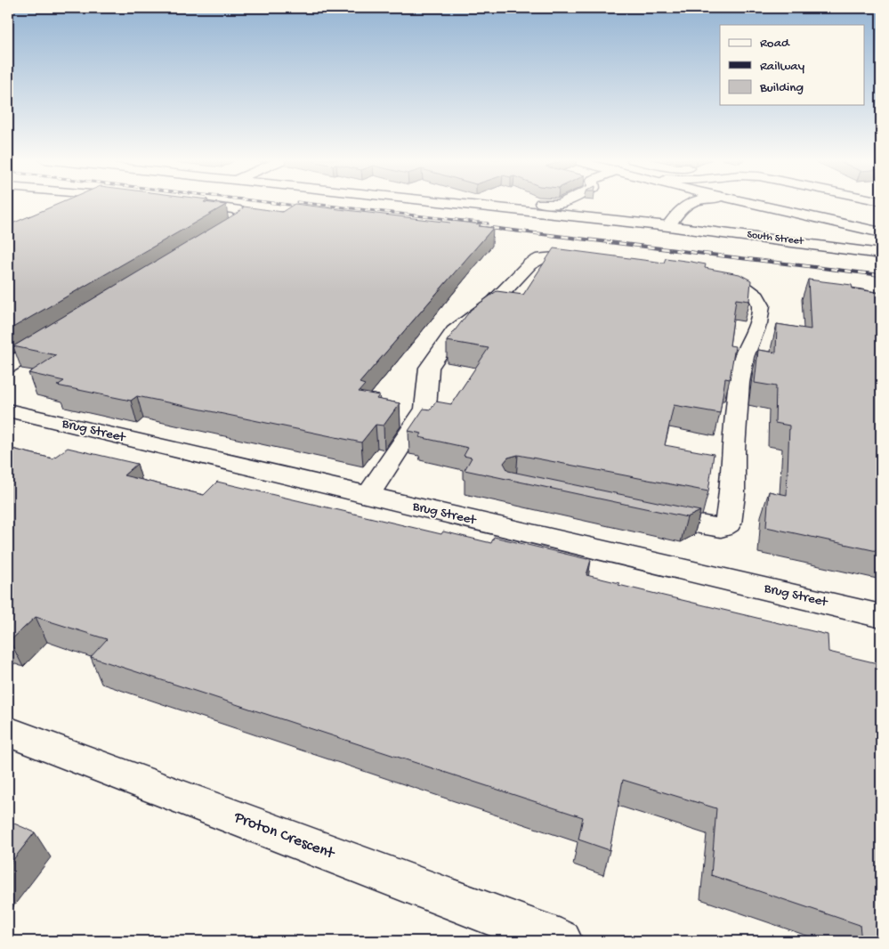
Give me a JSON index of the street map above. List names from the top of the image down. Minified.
{"streets":{"street":["South Street","Brug Street","Proton Crescent"]},"legend":["Road","Railway","Building"]}
